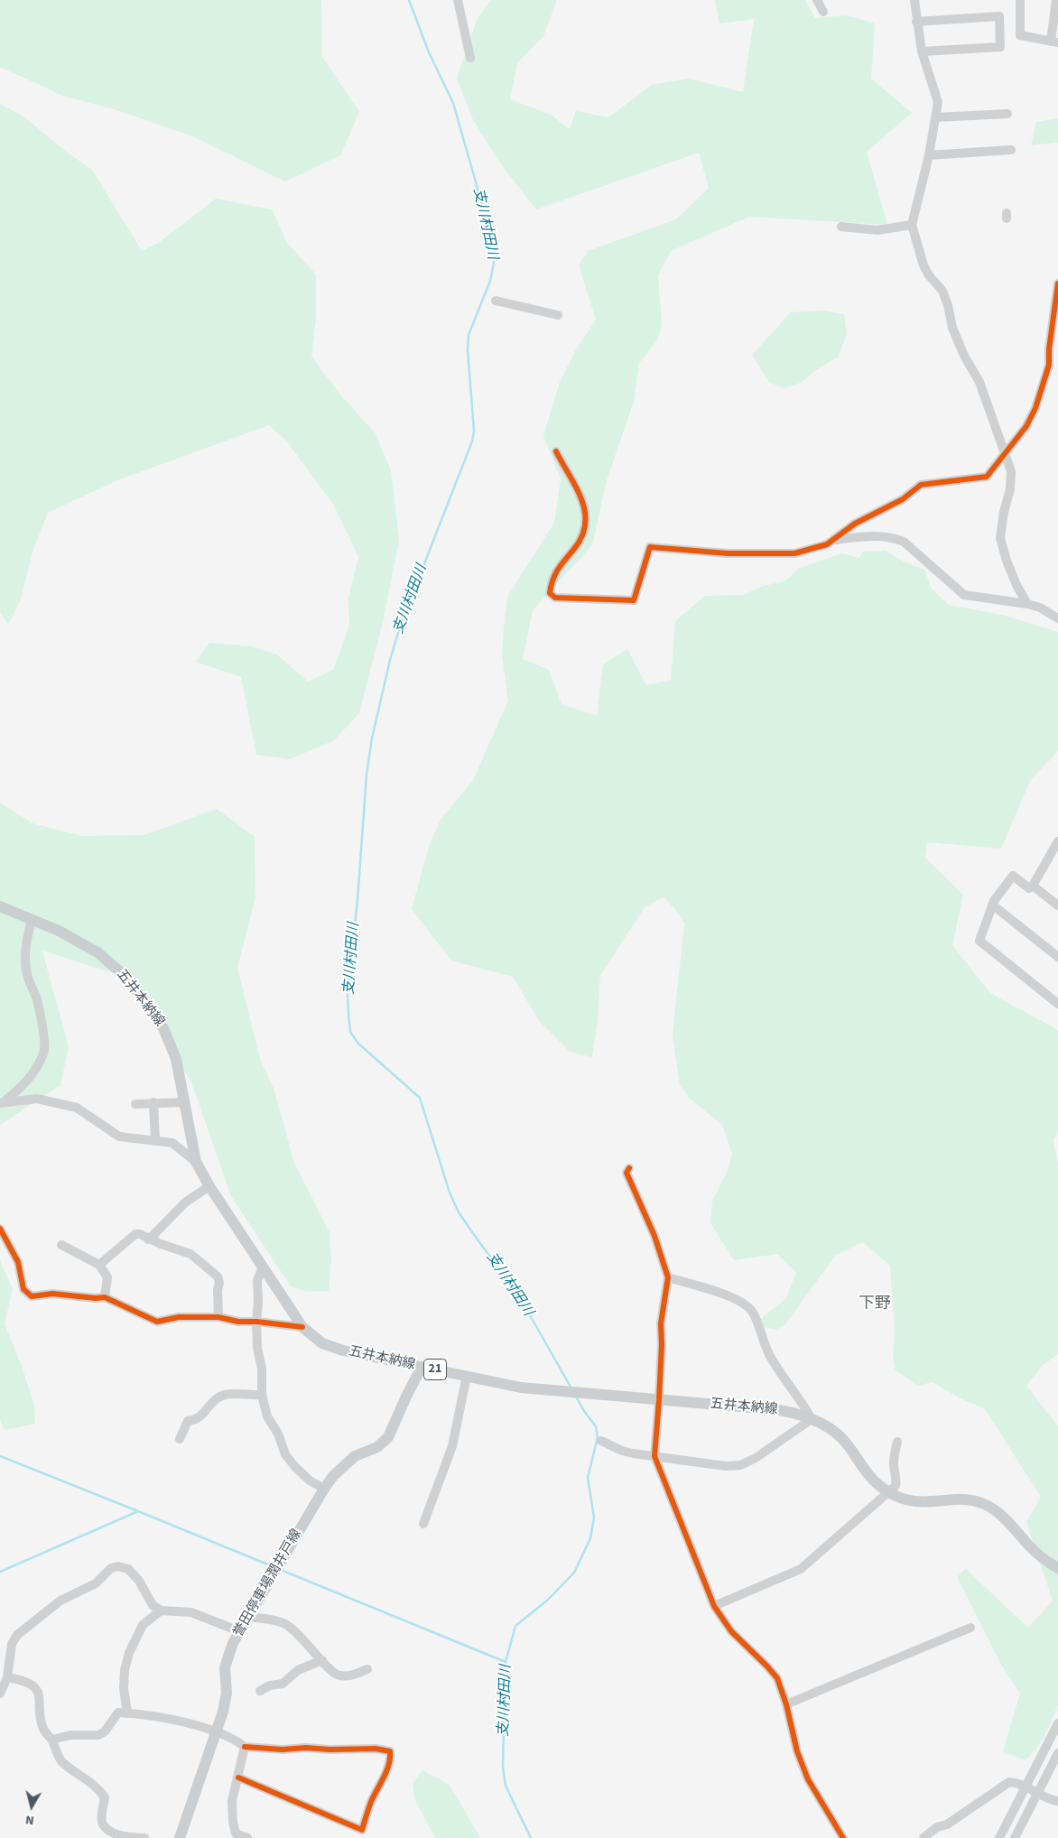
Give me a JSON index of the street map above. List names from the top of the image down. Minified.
{"streets":{"main road":["五井本納線","21","誉田停車場潤井戸線"]},"crossings":[["五井本納線","誉田停車場潤井戸線"]],"districts":["下野"],"water":["支川村田川"],"north":"bottom"}
